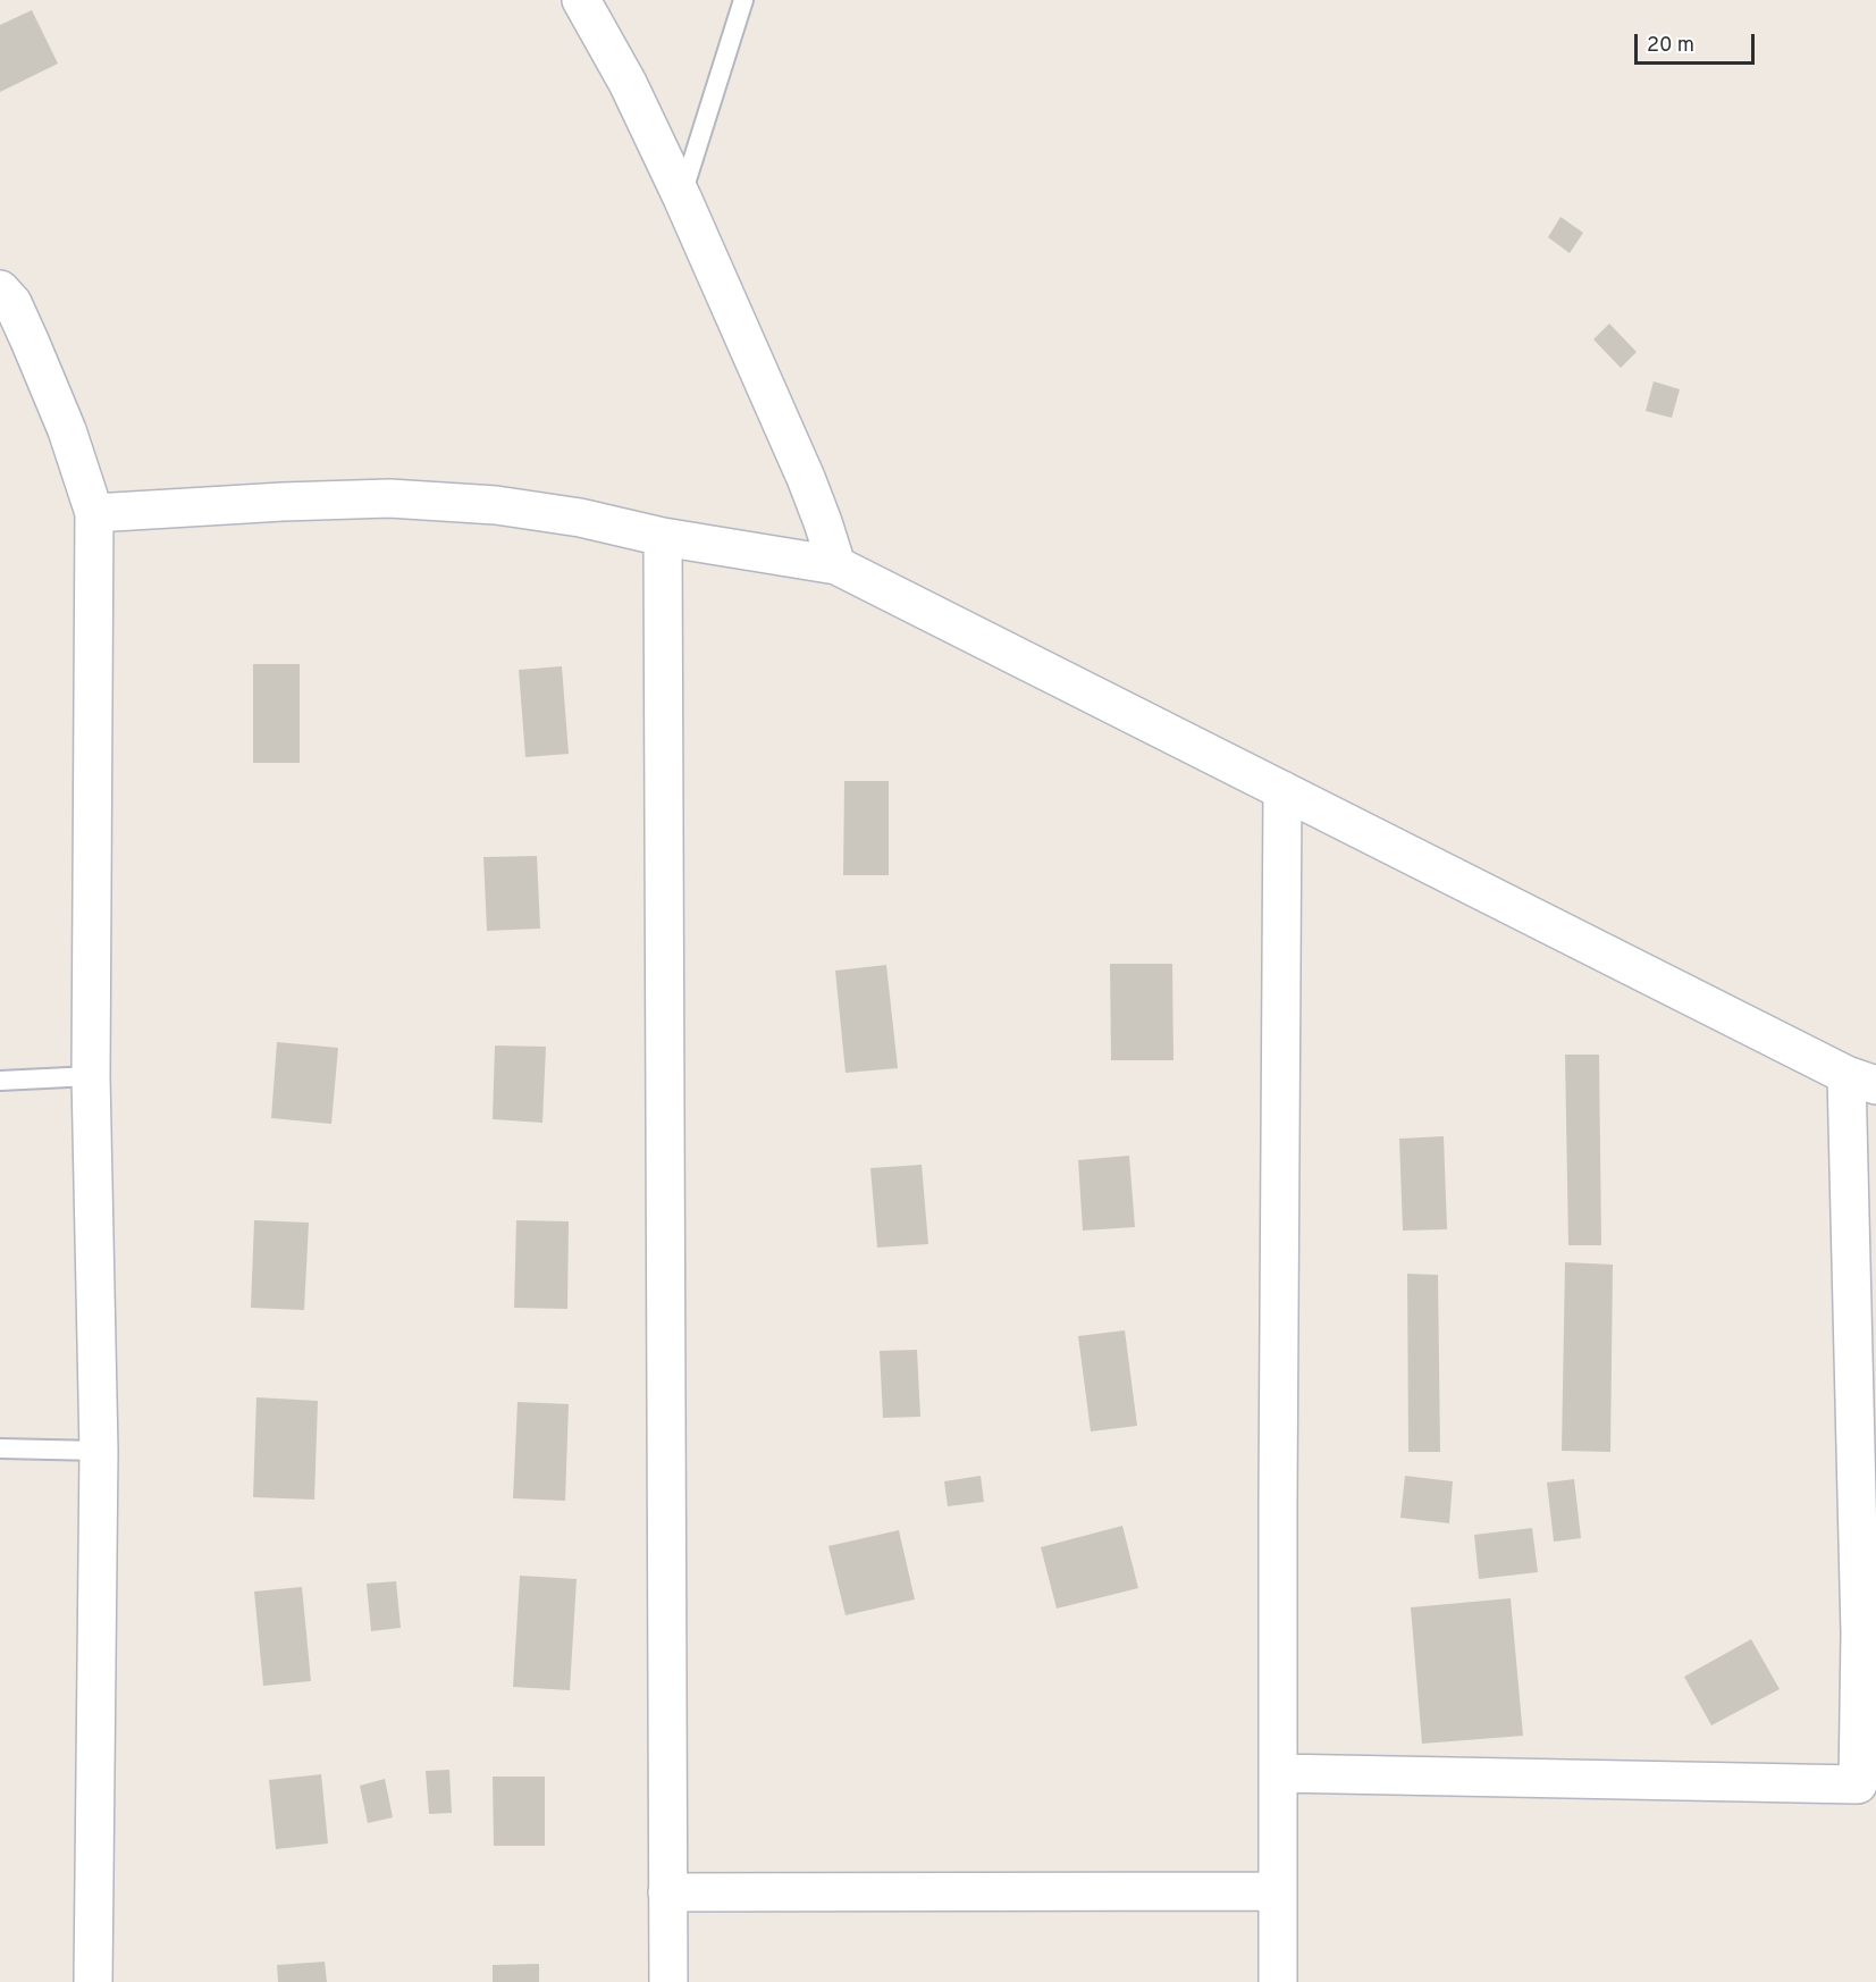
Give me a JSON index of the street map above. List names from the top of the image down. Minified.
{"scale_bar":"20 m"}
